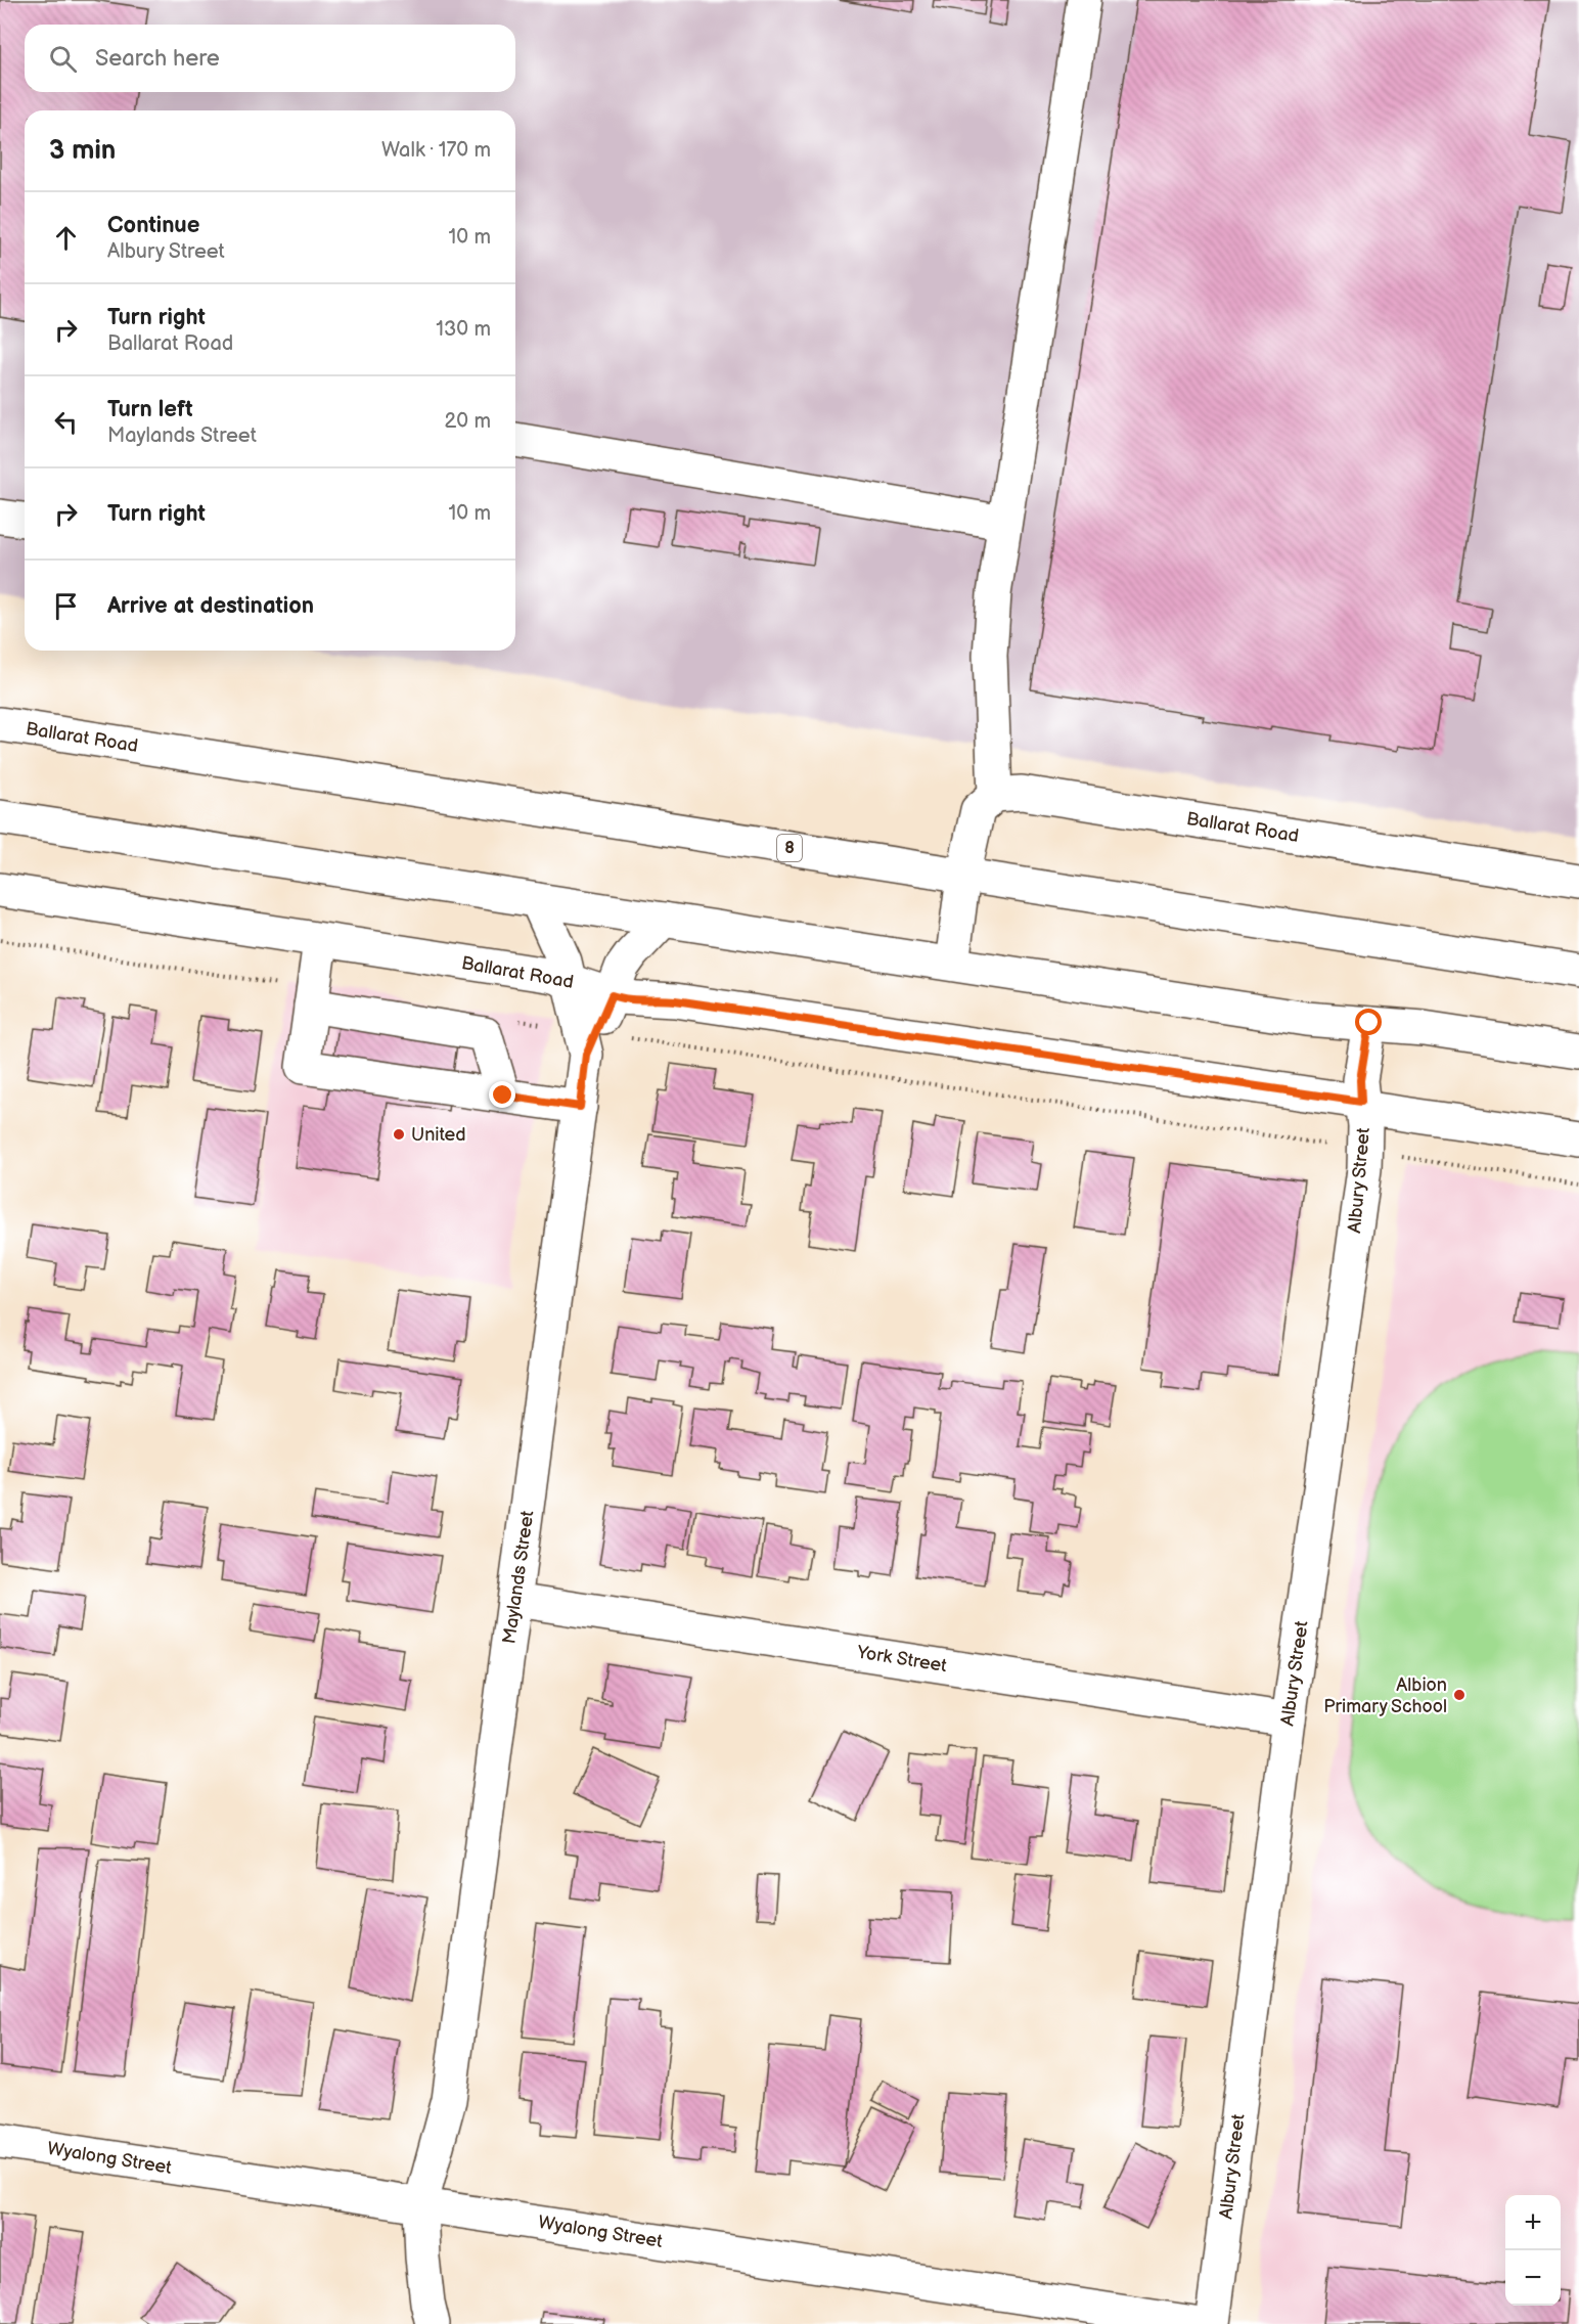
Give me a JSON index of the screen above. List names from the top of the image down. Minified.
{"streets":{"main road":["Ballarat Road","8","Albury Street","Maylands Street","York Street","Wyalong Street"]},"crossings":[["Ballarat Road","Albury Street"],["Ballarat Road","Maylands Street"],["Albury Street","York Street"],["Maylands Street","York Street"],["Maylands Street","Wyalong Street"]],"places":["United","Albion Primary School"],"page":{"search":"Search here","heading":["3 min","Walk · 170 m"],"list":[["Continue","Albury Street","10 m"],["Turn right","Ballarat Road","130 m"],["Turn left","Maylands Street","20 m"],["Turn right","10 m"],"Arrive at destination"],"map_buttons":["+","−"]}}
